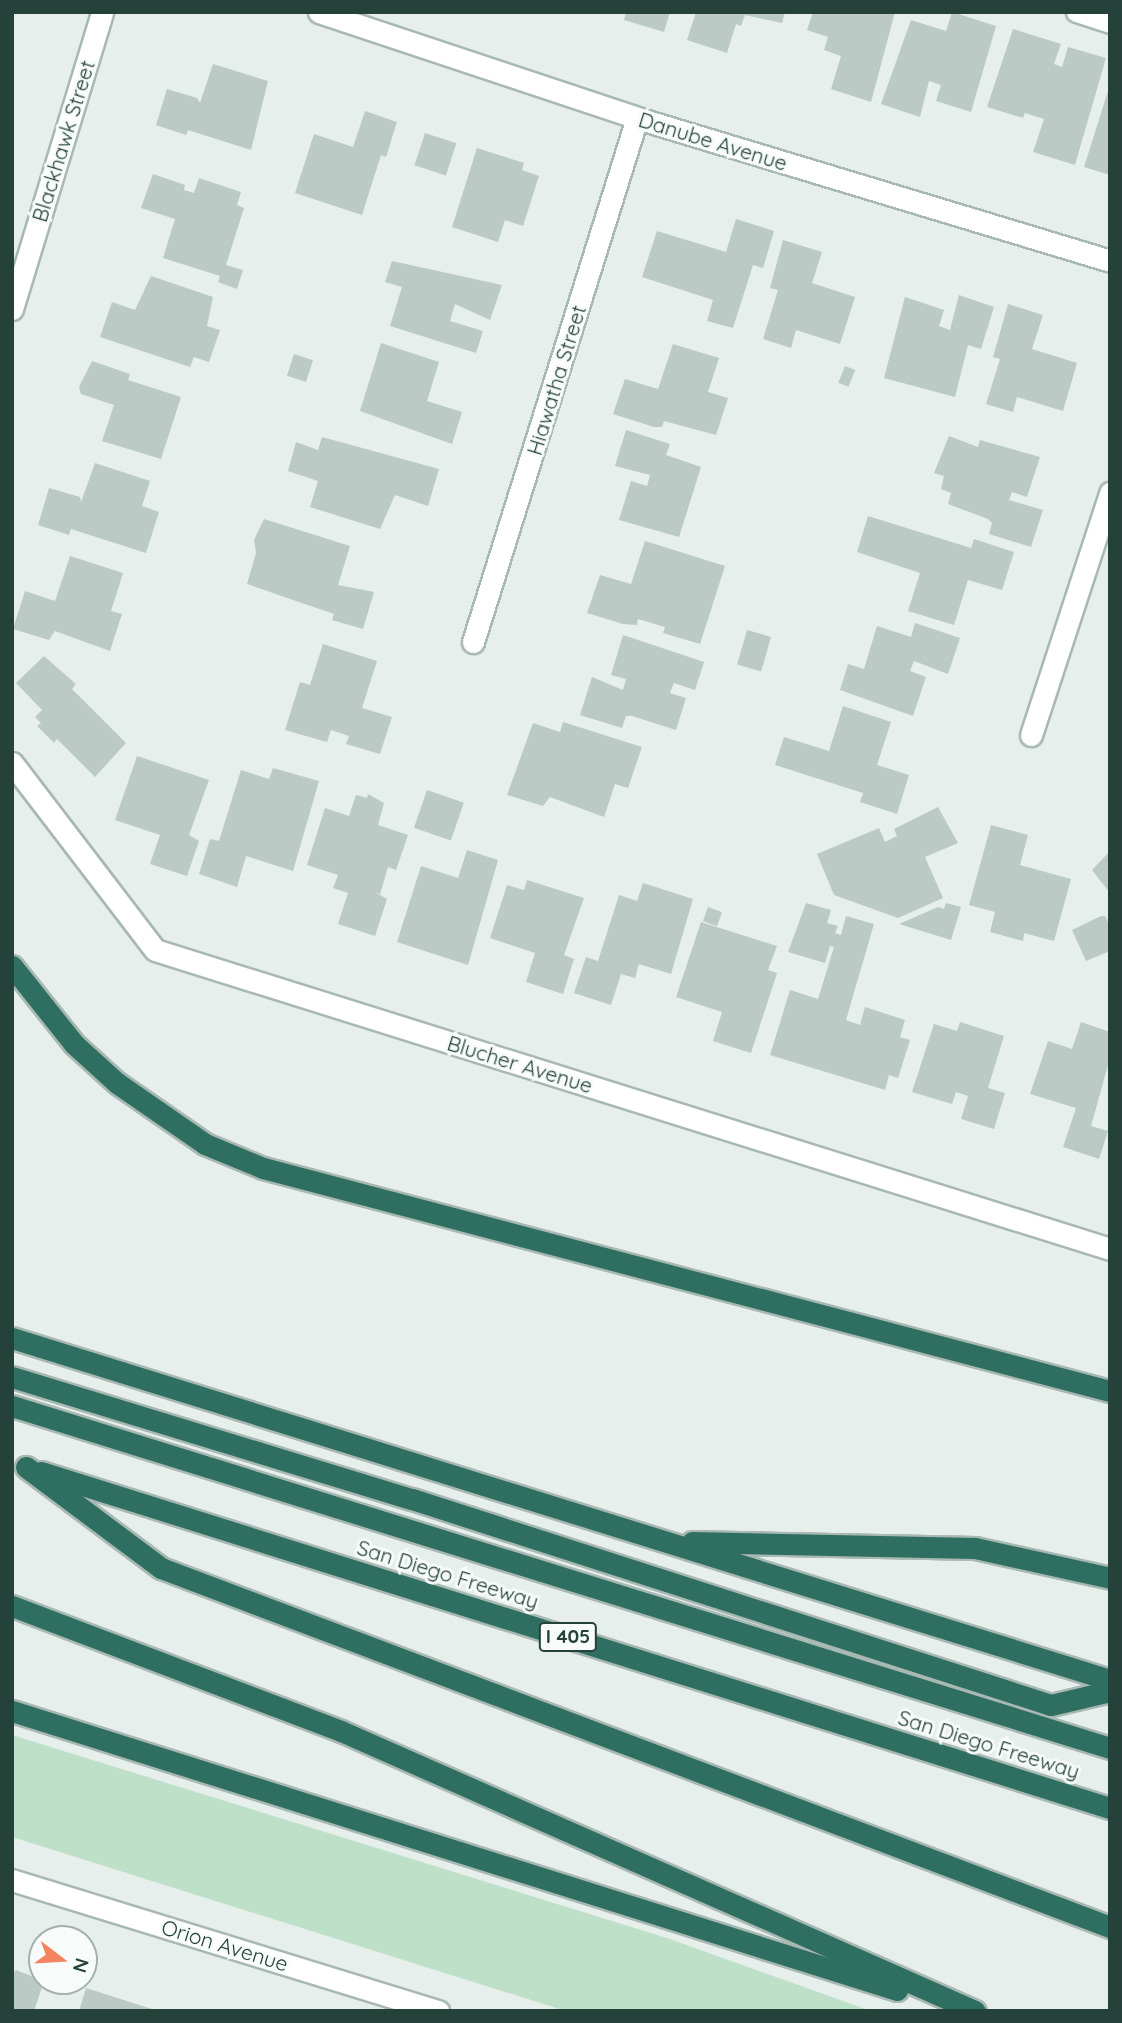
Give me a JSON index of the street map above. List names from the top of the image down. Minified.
{"streets":{"highway":["San Diego Freeway","I 405"],"street":["Blackhawk Street","Danube Avenue","Hiawatha Street","Blucher Avenue","Orion Avenue"]},"crossings":[["Danube Avenue","Hiawatha Street"]],"north":"right"}
